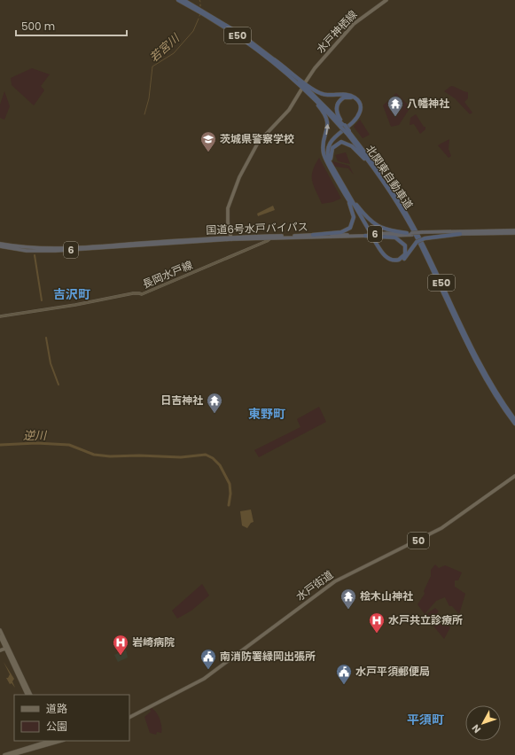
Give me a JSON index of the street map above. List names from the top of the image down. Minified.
{"streets":{"highway":["E50","北関東自動車道","国道6号水戸バイパス","6"],"main road":["水戸神栖線","長岡水戸線","50","水戸街道"]},"crossings":[["国道6号水戸バイパス","長岡水戸線"]],"districts":["吉沢町","東野町","平須町"],"water":["若宮川","逆川"],"places":{"temple":["八幡神社","日吉神社","桧木山神社"],"school or university":["茨城県警察学校"],"hospital":["水戸共立診療所","岩崎病院"],"public building":["南消防署緑岡出張所","水戸平須郵便局"]},"legend":["道路","公園"],"scale_bar":"500 m","north":"bottom left"}
